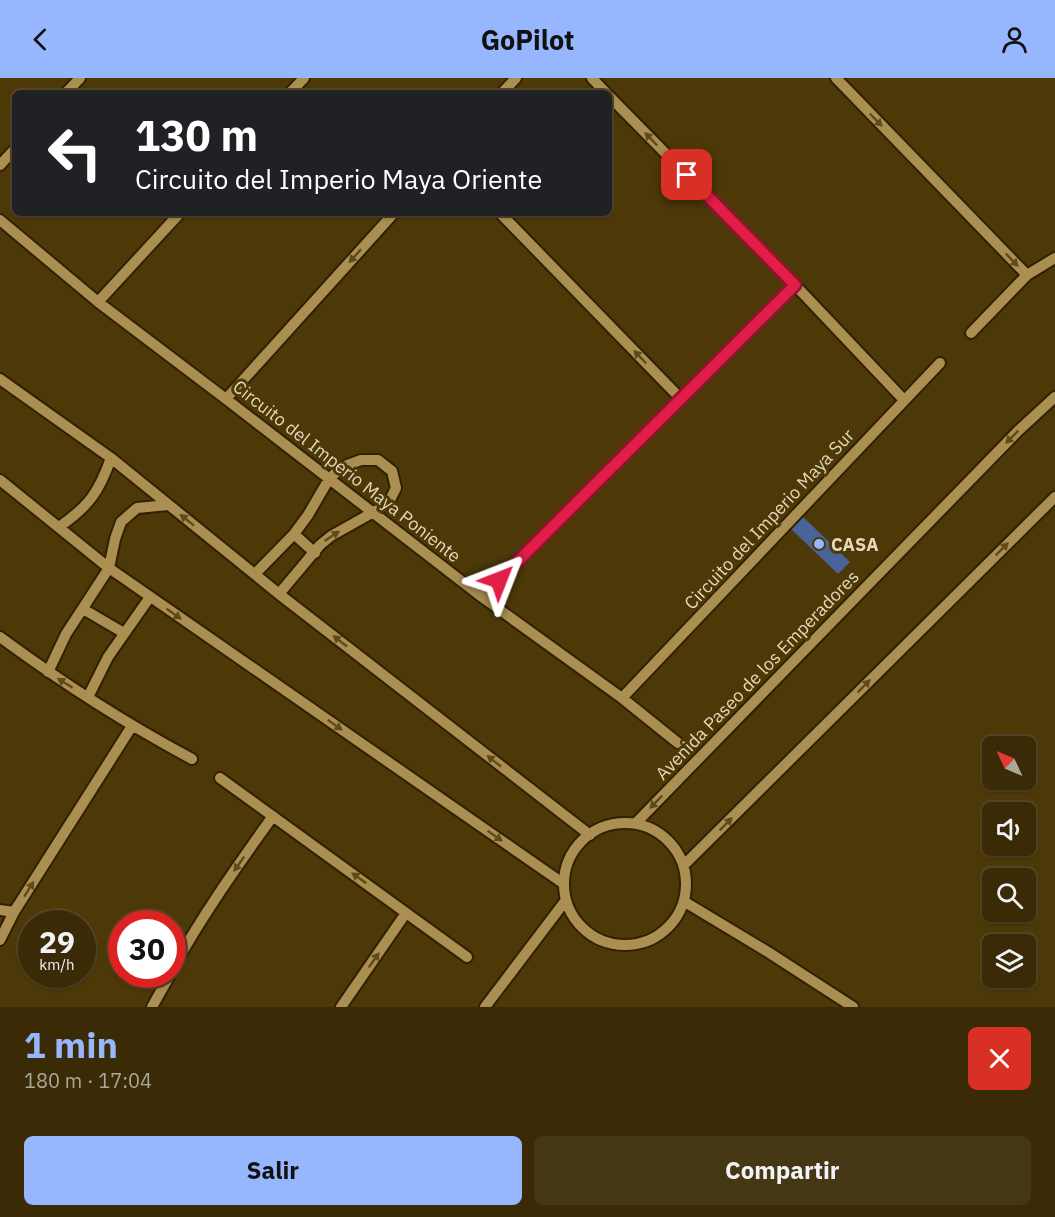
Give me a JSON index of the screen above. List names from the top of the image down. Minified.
{"streets":{"street":["Circuito del Imperio Maya Poniente","Circuito del Imperio Maya Sur","Avenida Paseo de los Emperadores"]},"crossings":[["Circuito del Imperio Maya Poniente","Circuito del Imperio Maya Sur"]],"places":["CASA"],"north":"top left","page":{"header":"GoPilot","turn":["130 m","Circuito del Imperio Maya Oriente"],"speed":"29 km/h","limit":"30","heading":["1 min","180 m · 17:04"],"buttons":["Salir","Compartir"]}}
